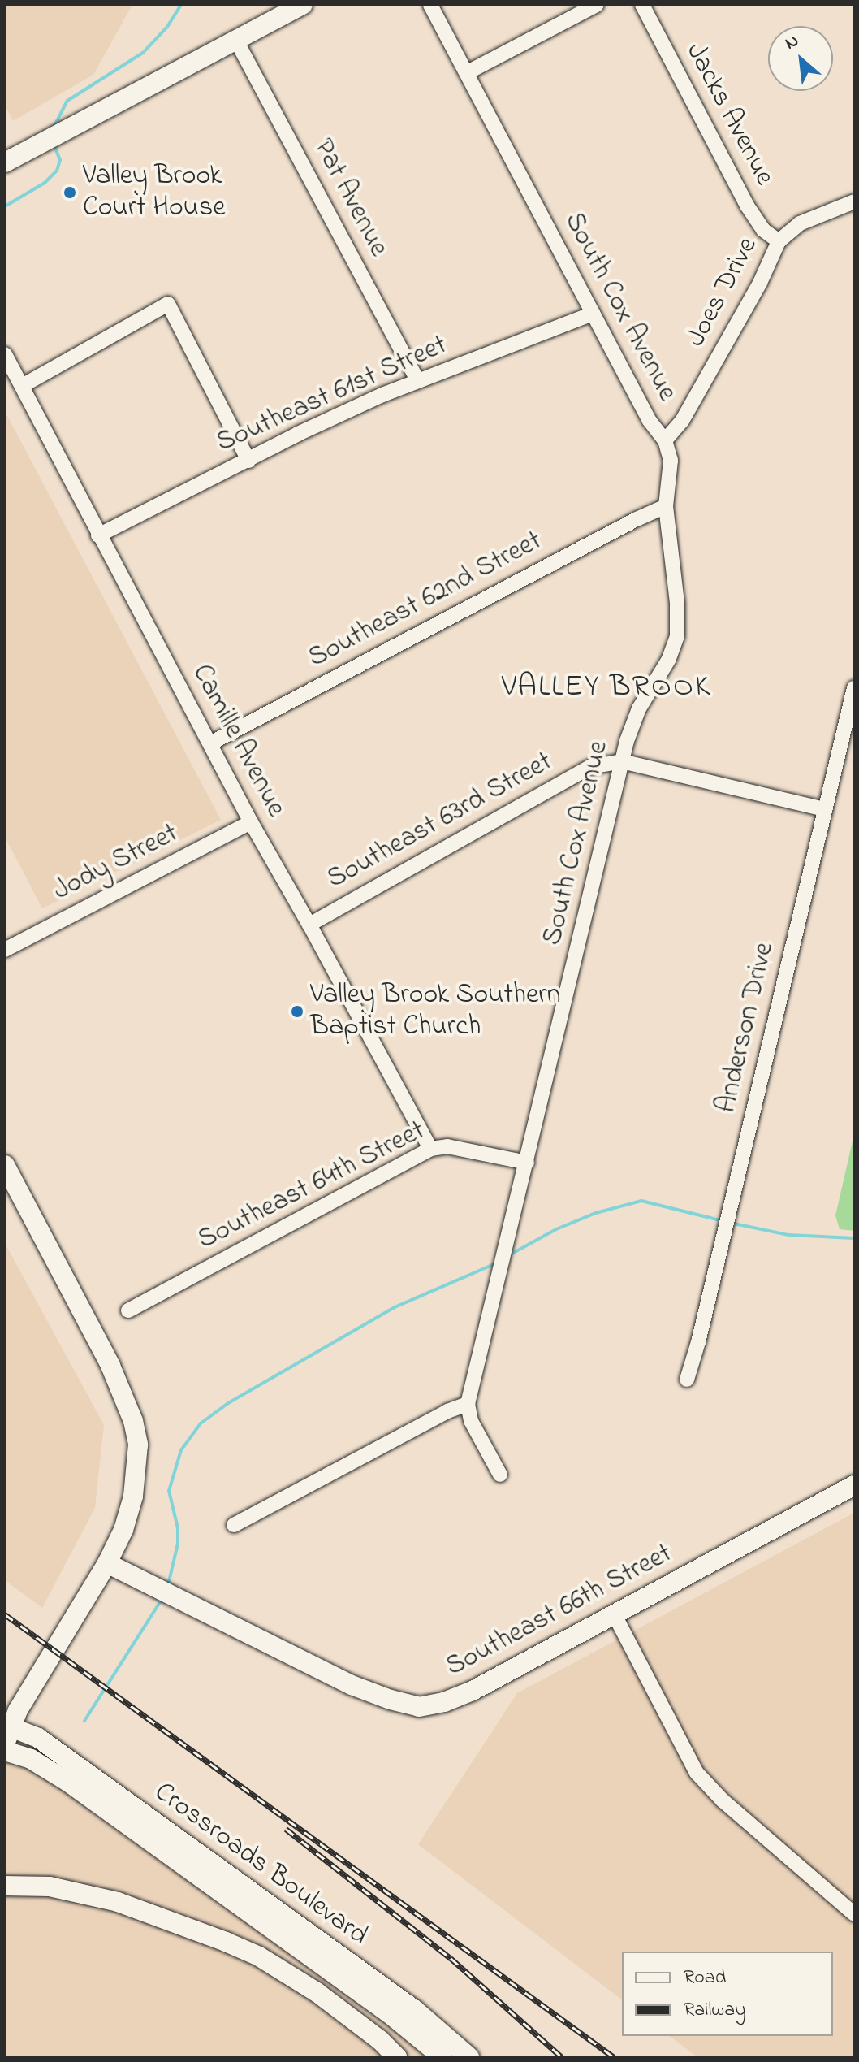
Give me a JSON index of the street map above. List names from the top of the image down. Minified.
{"streets":{"main road":["Southeast 66th Street","Crossroads Boulevard"],"street":["Jacks Avenue","Pat Avenue","Joes Drive","South Cox Avenue","Southeast 61st Street","Southeast 62nd Street","Camille Avenue","Southeast 63rd Street","Jody Street","Anderson Drive","Southeast 64th Street"]},"crossings":[["Jacks Avenue","Joes Drive"],["Pat Avenue","Southeast 61st Street"],["Joes Drive","South Cox Avenue"],["South Cox Avenue","Southeast 61st Street"],["South Cox Avenue","Southeast 62nd Street"],["South Cox Avenue","Southeast 63rd Street"],["South Cox Avenue","Southeast 64th Street"],["Southeast 61st Street","Camille Avenue"],["Southeast 62nd Street","Camille Avenue"],["Camille Avenue","Southeast 63rd Street"],["Camille Avenue","Jody Street"],["Camille Avenue","Southeast 64th Street"],["Southeast 63rd Street","Anderson Drive"],["Southeast 66th Street","Crossroads Boulevard"]],"districts":["VALLEY BROOK"],"places":["Valley Brook Court House","Valley Brook Southern Baptist Church"],"legend":["Road","Railway"],"north":"top left"}
